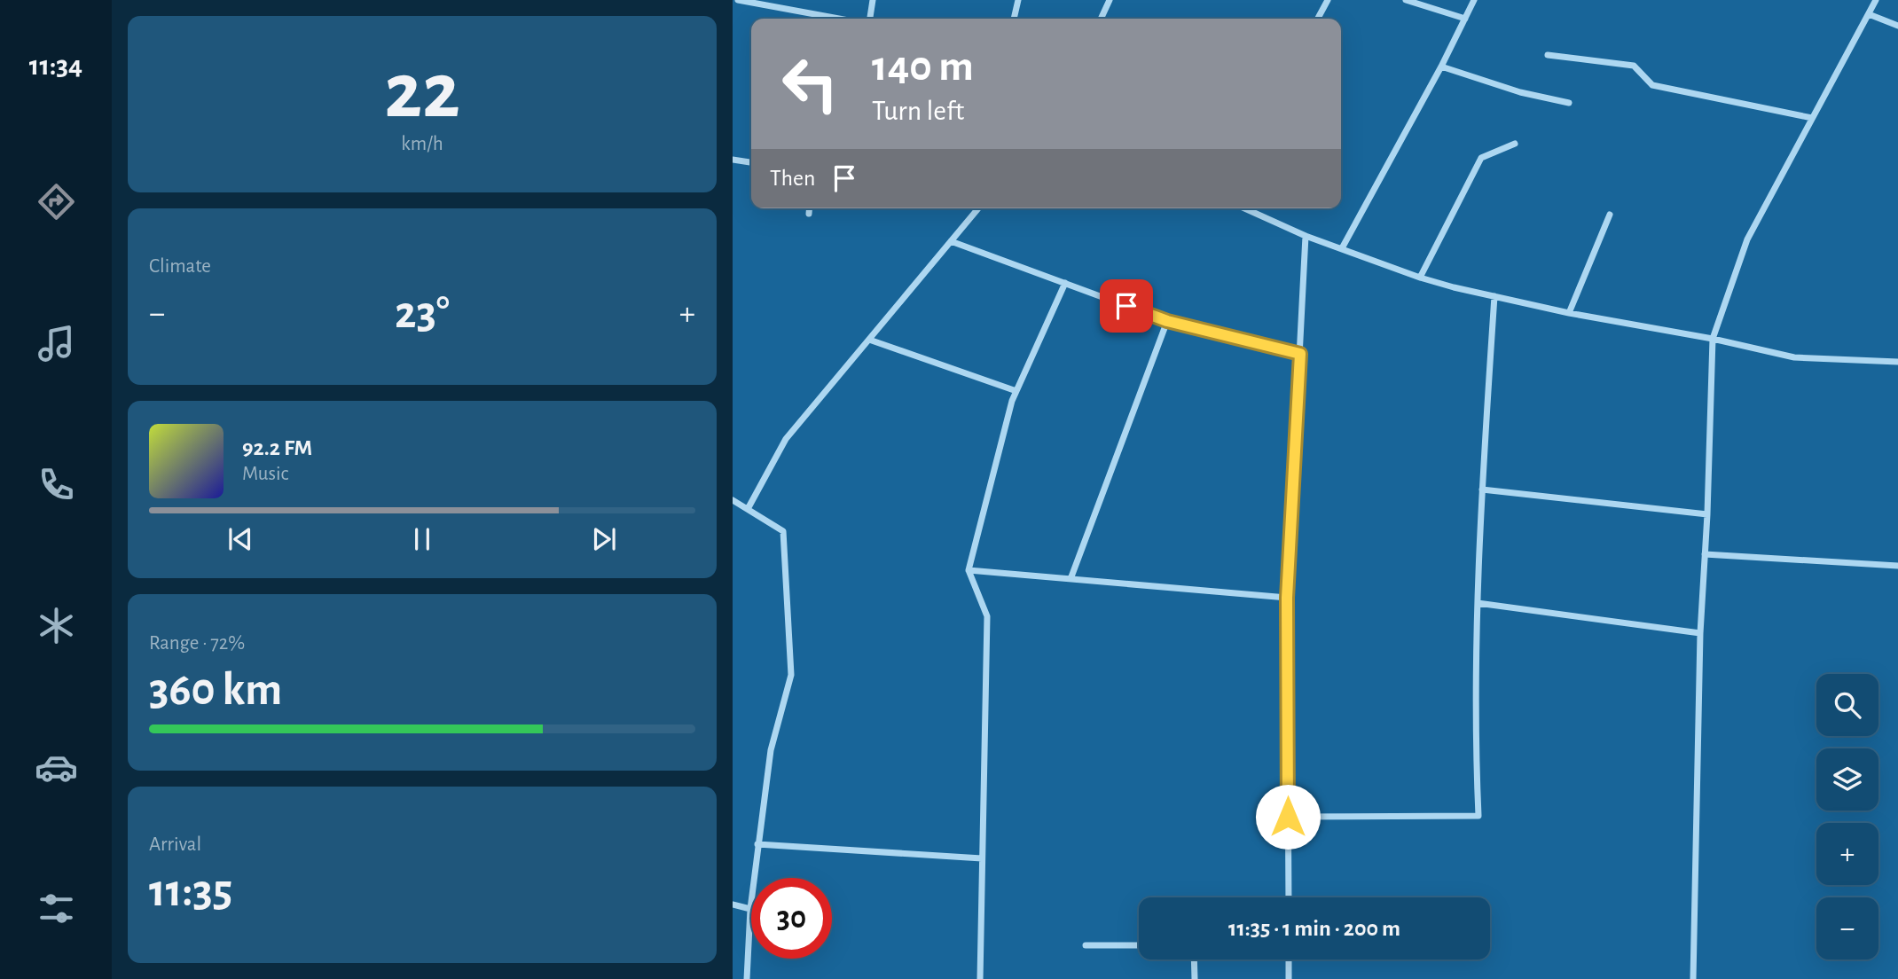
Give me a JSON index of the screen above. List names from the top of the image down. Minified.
{"page":{"tabs":"11:34","tile":[["22","km/h"],"Climate",["Range · 72%","360 km"],["Arrival","11:35"]],"turn":["140 m","Turn left"],"then":"Then","heat":["−","23°","+"],"song":["92.2 FM","Music"],"map_buttons":["+","−"],"limit":"30","trip":"11:35 · 1 min · 200 m"}}
